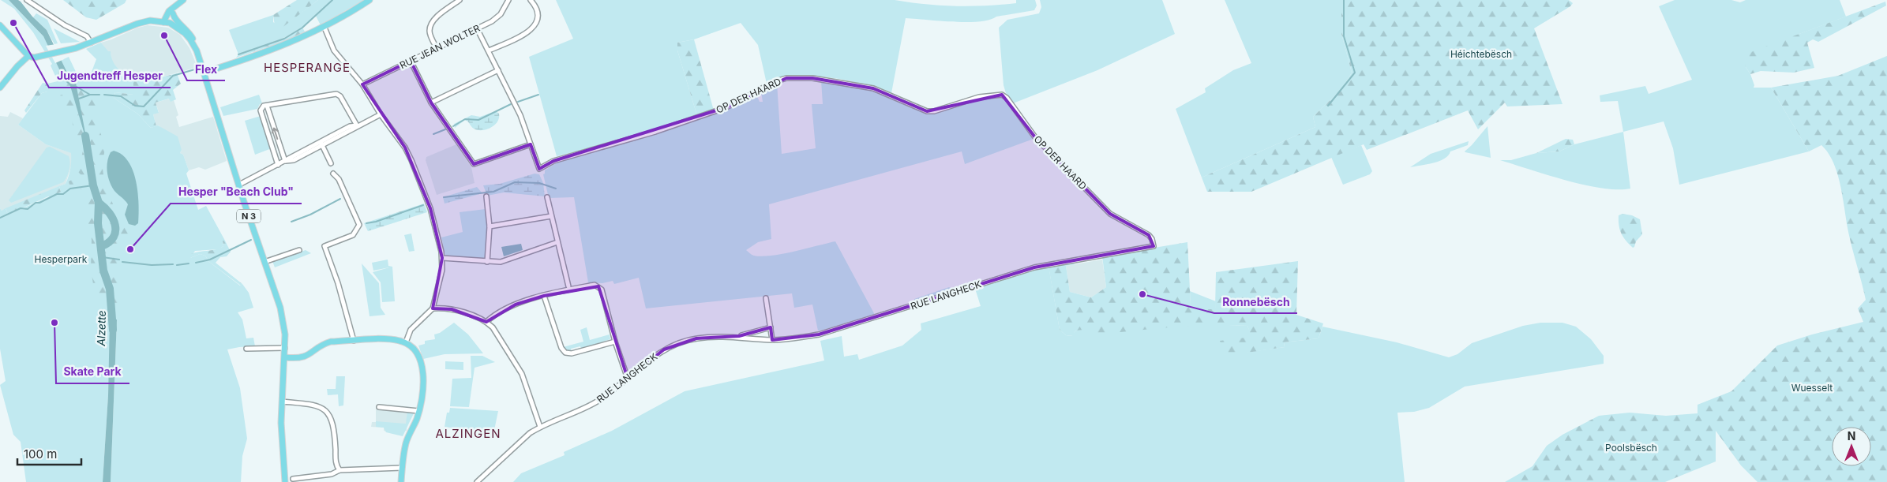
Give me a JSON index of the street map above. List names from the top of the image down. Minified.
{"streets":{"main road":["N 3"],"street":["RUE JEAN WOLTER","OP DER HAARD","RUE LANGHECK"]},"crossings":[["OP DER HAARD","RUE LANGHECK"]],"districts":["HESPERANGE","ALZINGEN"],"water":["Alzette"],"parks":["Héichtebësch","Hesperpark","Wuesselt","Poolsbësch"],"places":["Jugendtreff Hesper","Flex","Hesper \"Beach Club\"","Ronnebësch","Skate Park"],"scale_bar":"100 m","north":"top"}
